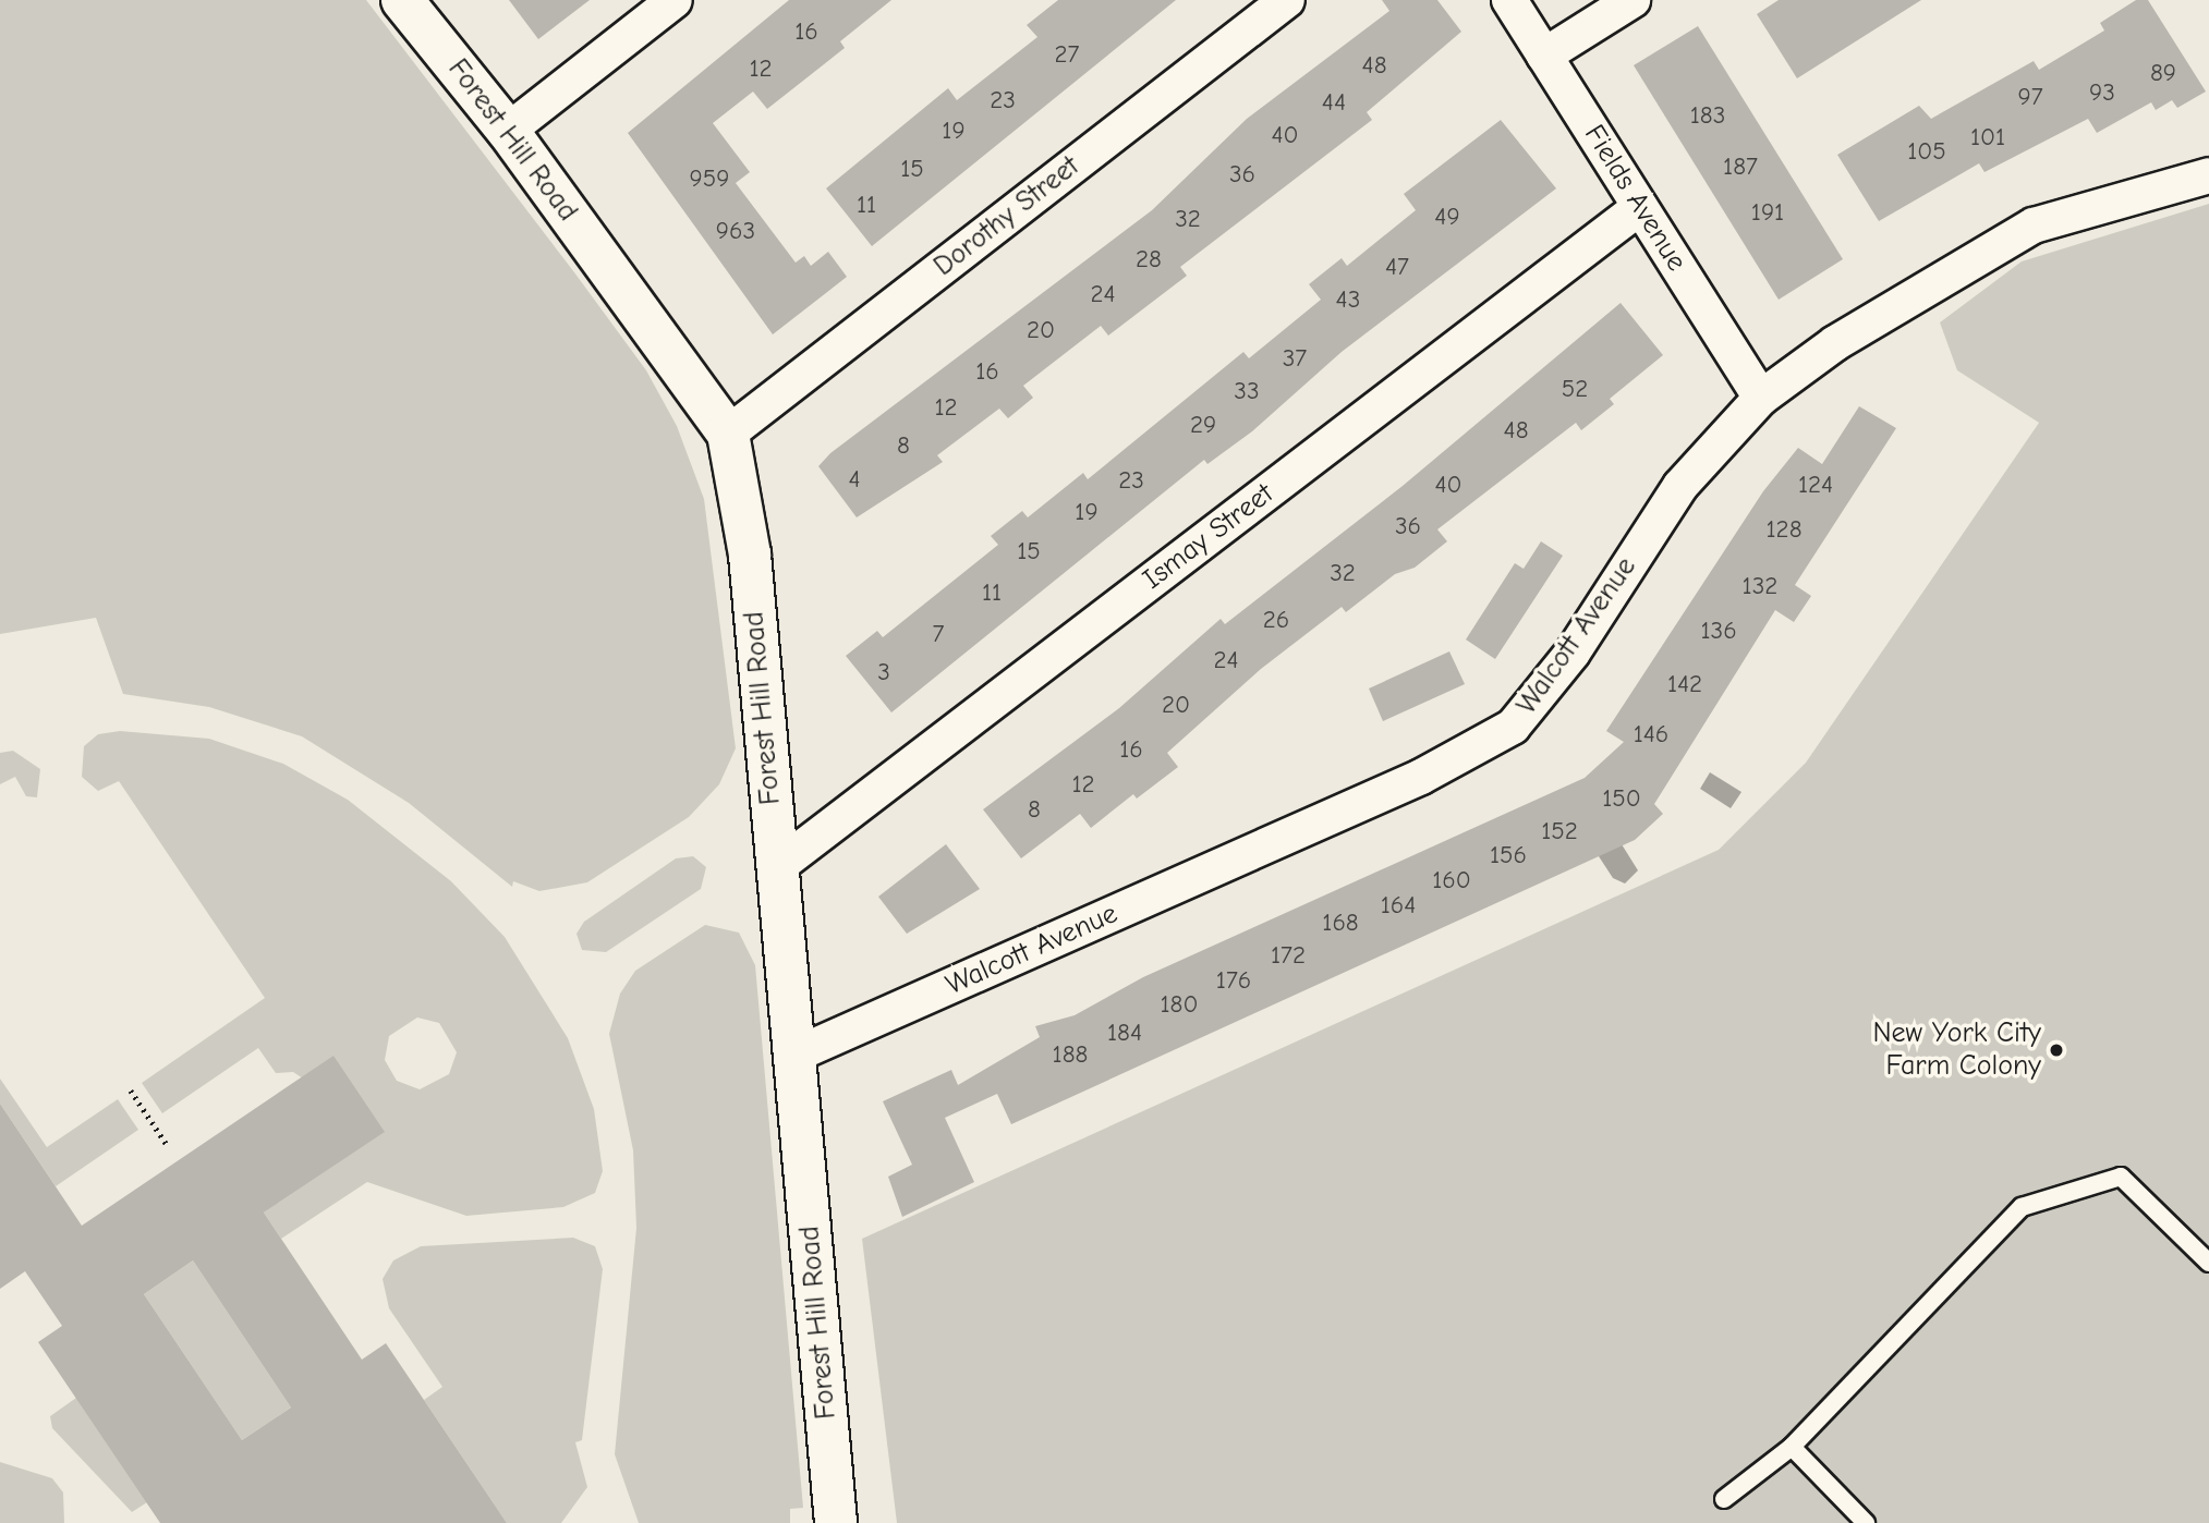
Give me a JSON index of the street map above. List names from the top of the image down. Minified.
{"streets":{"street":["Forest Hill Road","Fields Avenue","Dorothy Street","Ismay Street","Walcott Avenue"]},"crossings":[["Forest Hill Road","Dorothy Street"],["Forest Hill Road","Ismay Street"],["Forest Hill Road","Walcott Avenue"],["Fields Avenue","Ismay Street"],["Fields Avenue","Walcott Avenue"]],"places":["New York City Farm Colony"],"house_numbers":["16","27","48","12","89","93","97","23","44","183","19","40","101","105","187","15","36","959","11","191","49","32","963","28","47","24","43","20","37","16","52","33","12","29","48","8","4","23","40","124","19","36","128","15","32","132","11","26","136","7","24","3","142","20","146","16","12","150","8","152","156","160","164","168","172","176","180","184","188"]}
